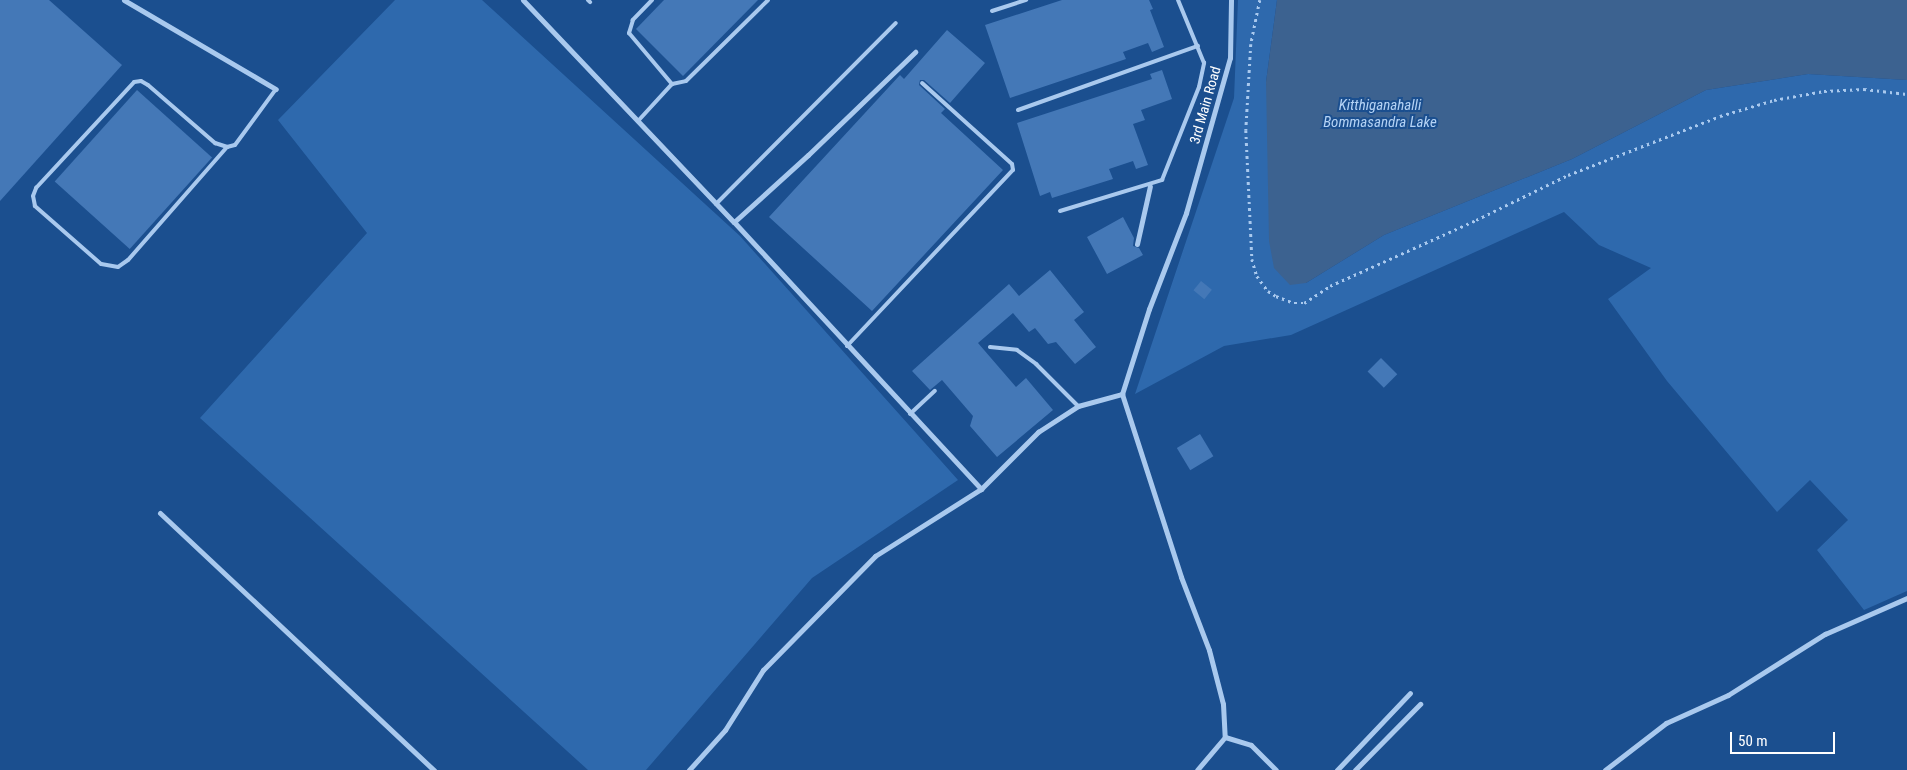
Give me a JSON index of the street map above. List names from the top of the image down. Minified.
{"streets":{"street":["3rd Main Road"]},"water":["Kitthiganahalli Bommasandra Lake"],"scale_bar":"50 m"}
